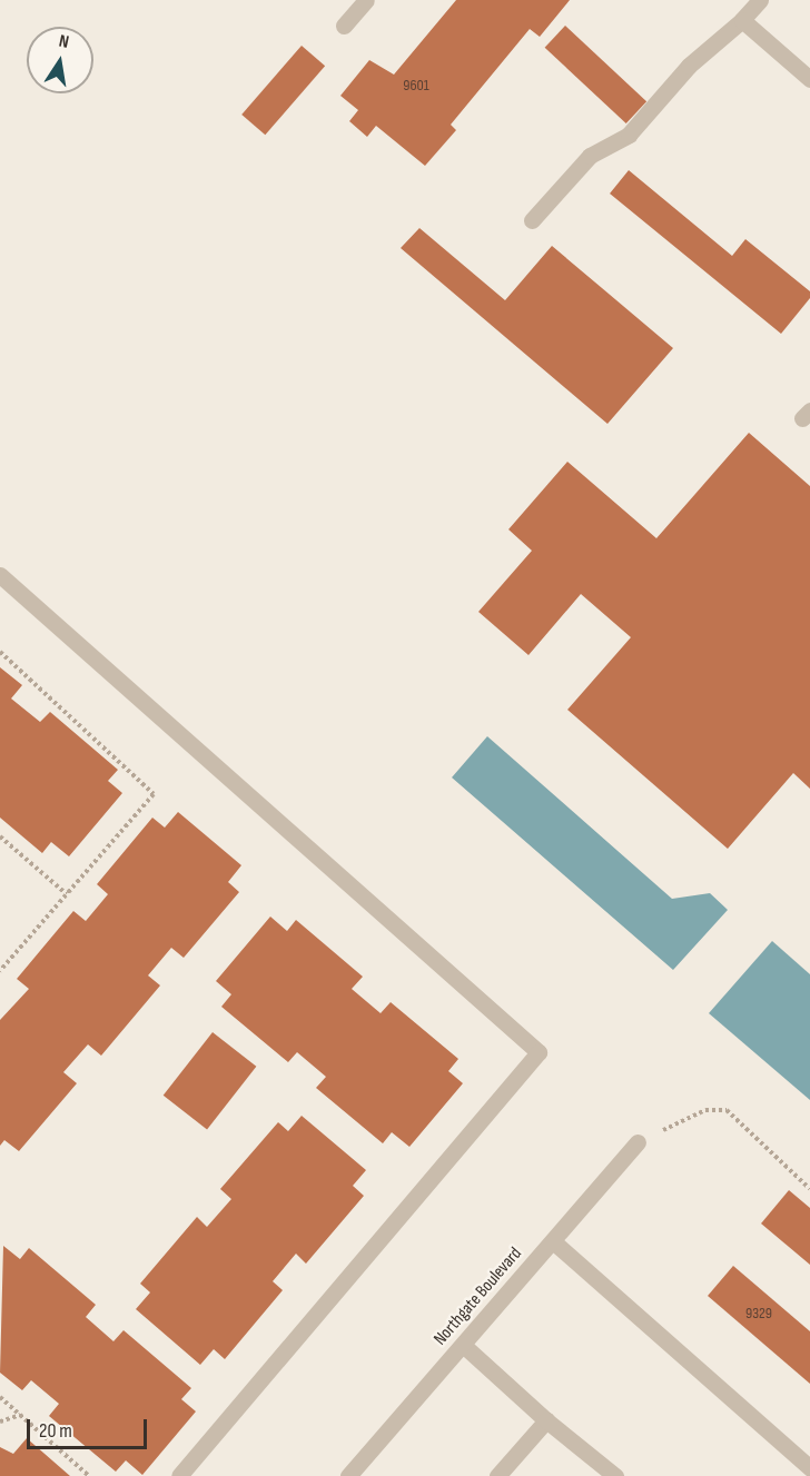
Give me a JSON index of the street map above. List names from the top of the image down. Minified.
{"streets":{"street":["Northgate Boulevard"]},"house_numbers":["9601","9329"],"scale_bar":"20 m","north":"top"}
